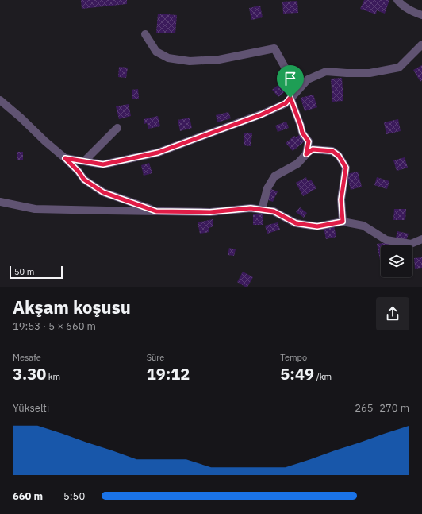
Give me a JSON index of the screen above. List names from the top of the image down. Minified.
{"scale_bar":"50 m","page":{"scale":"50 m","heading":["Akşam koşusu","19:53 · 5 × 660 m"],"stats":[["Mesafe","3.30 km"],["Süre","19:12"],["Tempo","5:49 /km"]],"chart":["Yükselti","265–270 m"],"list":[{"name":"660 m","note":"5:50"}]}}
